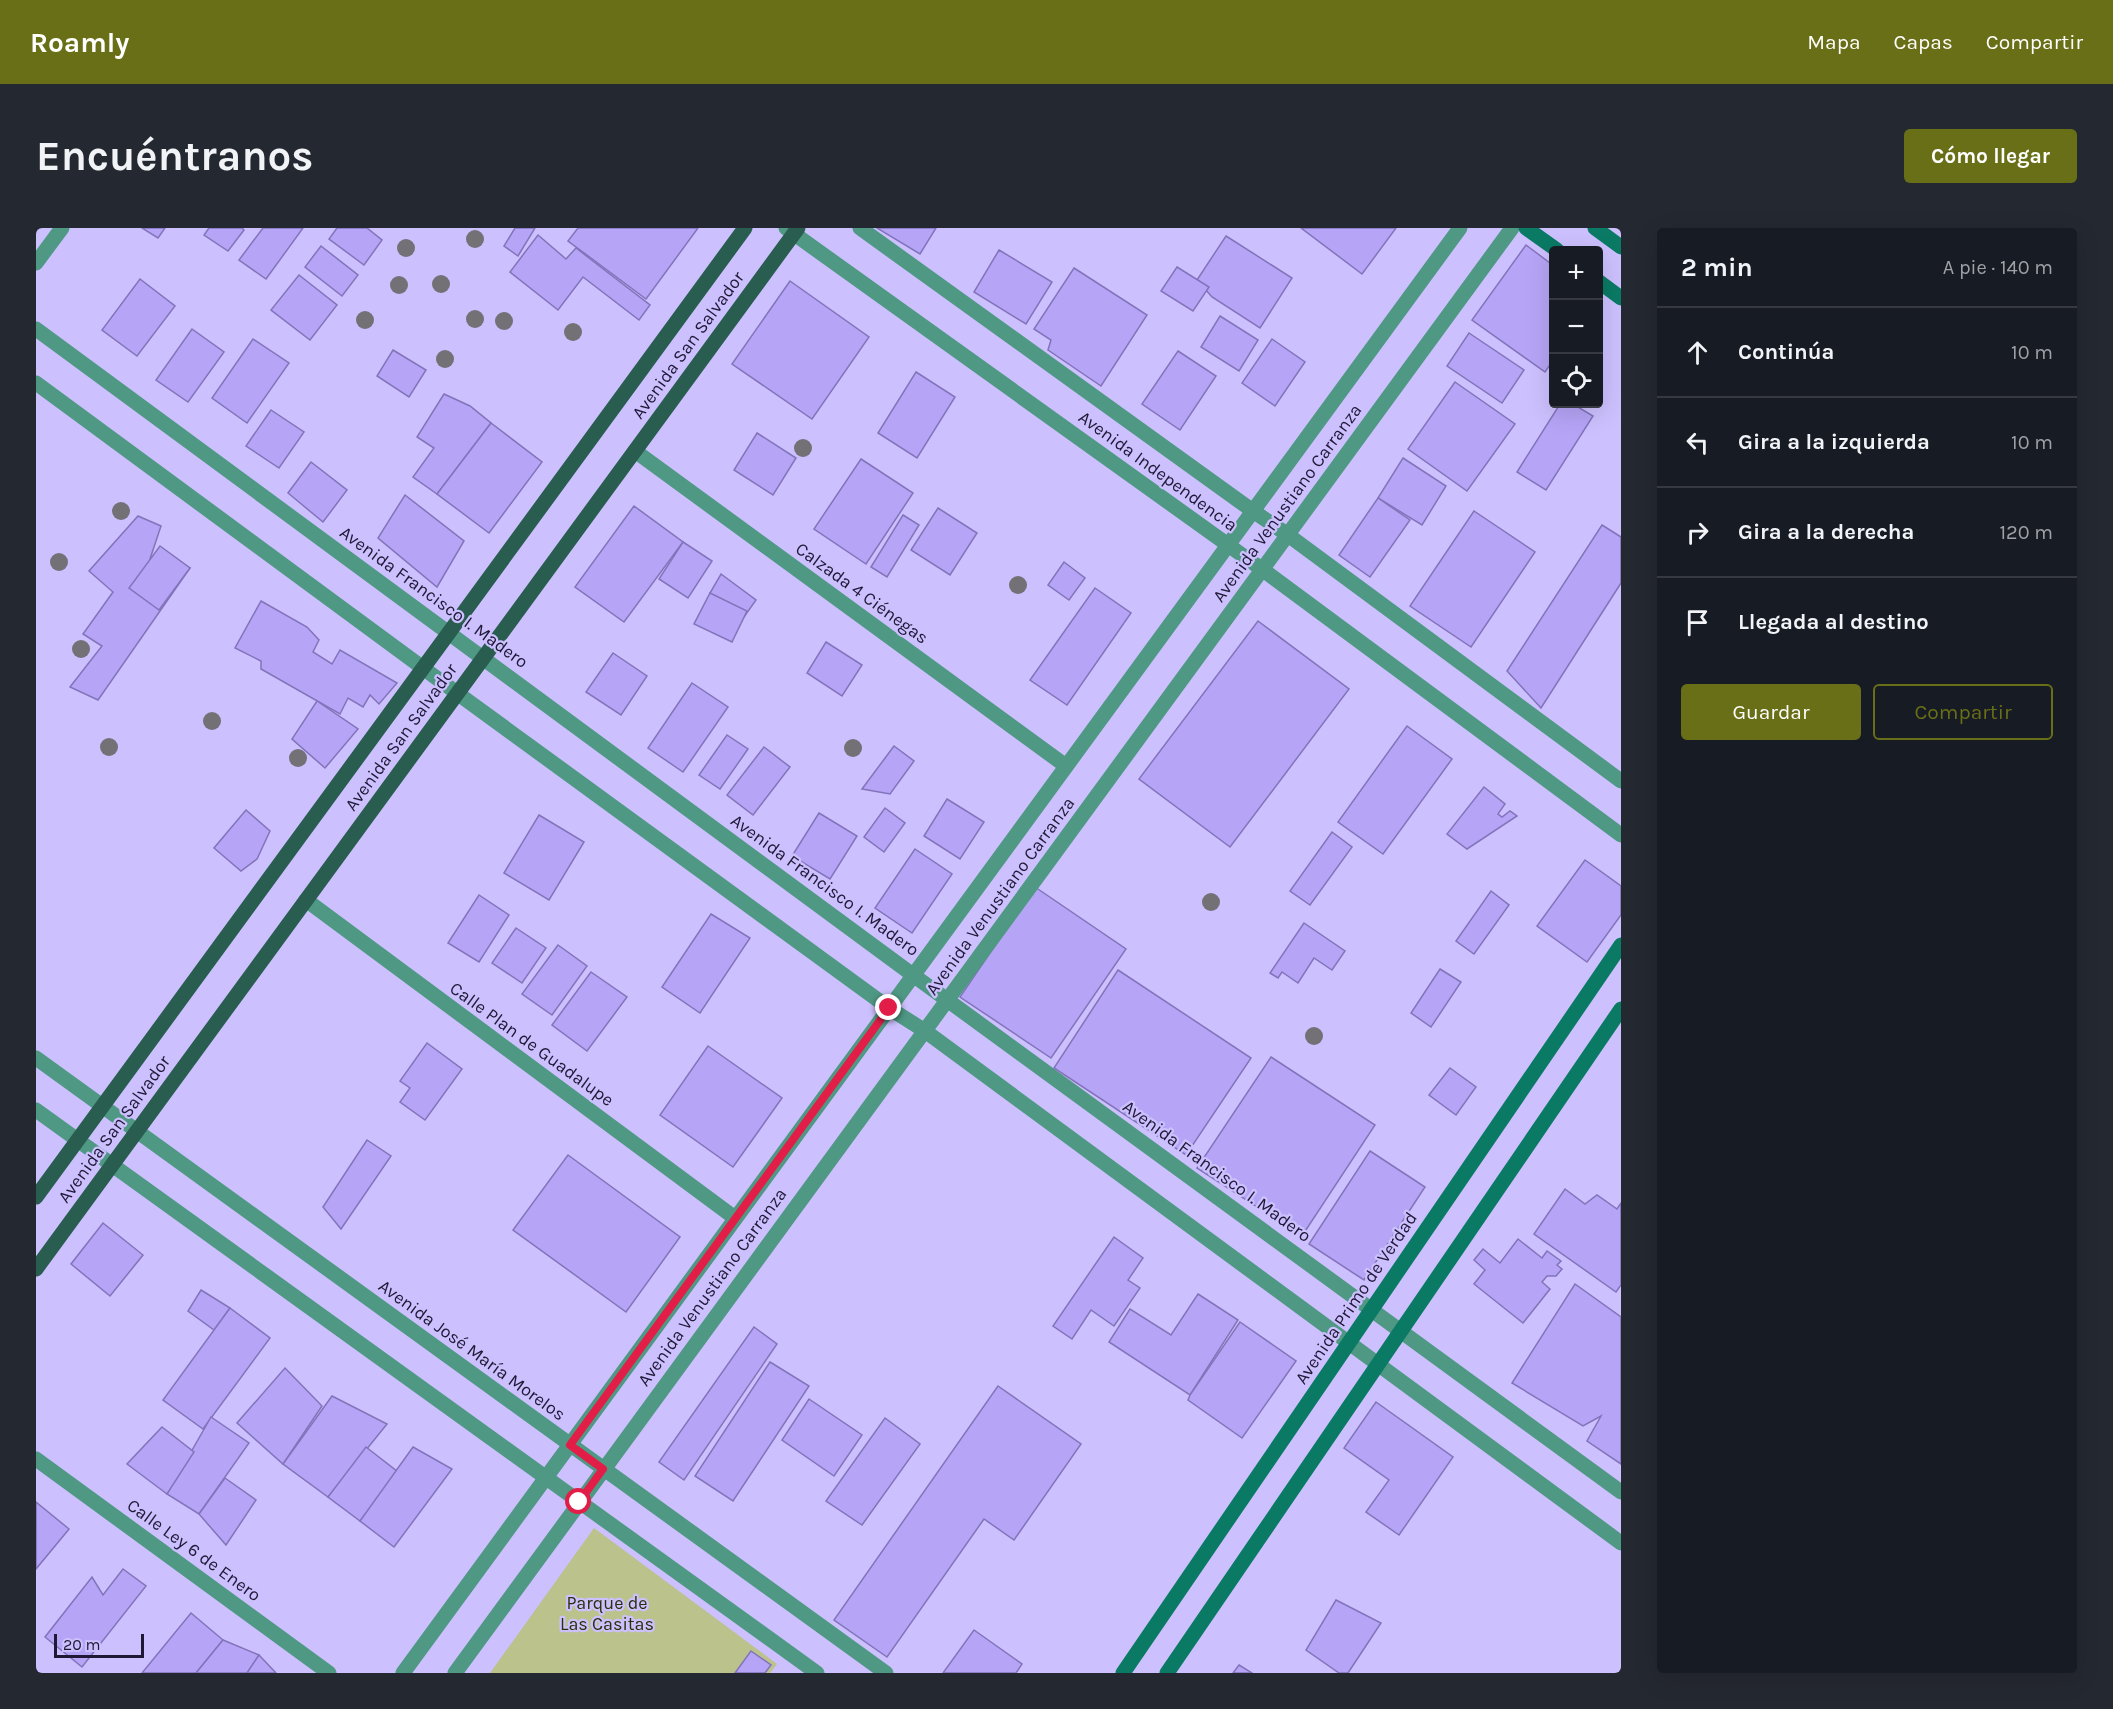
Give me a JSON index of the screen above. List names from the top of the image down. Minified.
{"streets":{"main road":["Avenida San Salvador","Avenida Primo de Verdad"],"street":["Avenida Independencia","Avenida Venustiano Carranza","Calzada 4 Ciénegas","Avenida Francisco I. Madero","Calle Plan de Guadalupe","Avenida José María Morelos","Calle Ley 6 de Enero"]},"crossings":[["Avenida San Salvador","Avenida Independencia"],["Avenida San Salvador","Calzada 4 Ciénegas"],["Avenida San Salvador","Avenida Francisco I. Madero"],["Avenida San Salvador","Calle Plan de Guadalupe"],["Avenida San Salvador","Avenida José María Morelos"],["Avenida Independencia","Avenida Venustiano Carranza"],["Avenida Venustiano Carranza","Calzada 4 Ciénegas"],["Avenida Venustiano Carranza","Avenida Francisco I. Madero"],["Avenida Venustiano Carranza","Calle Plan de Guadalupe"],["Avenida Venustiano Carranza","Avenida José María Morelos"],["Avenida Francisco I. Madero","Avenida Primo de Verdad"]],"parks":["Parque de Las Casitas"],"scale_bar":"20 m","page":{"header":"Roamly","nav":["Mapa","Capas","Compartir"],"buttons":["Cómo llegar",["Guardar","Compartir"]],"title":"Encuéntranos","heading":["2 min","A pie · 140 m"],"map_buttons":["+","−"],"list":[["Continúa","10 m"],["Gira a la izquierda","10 m"],["Gira a la derecha","120 m"],"Llegada al destino"],"scale":"20 m"}}
